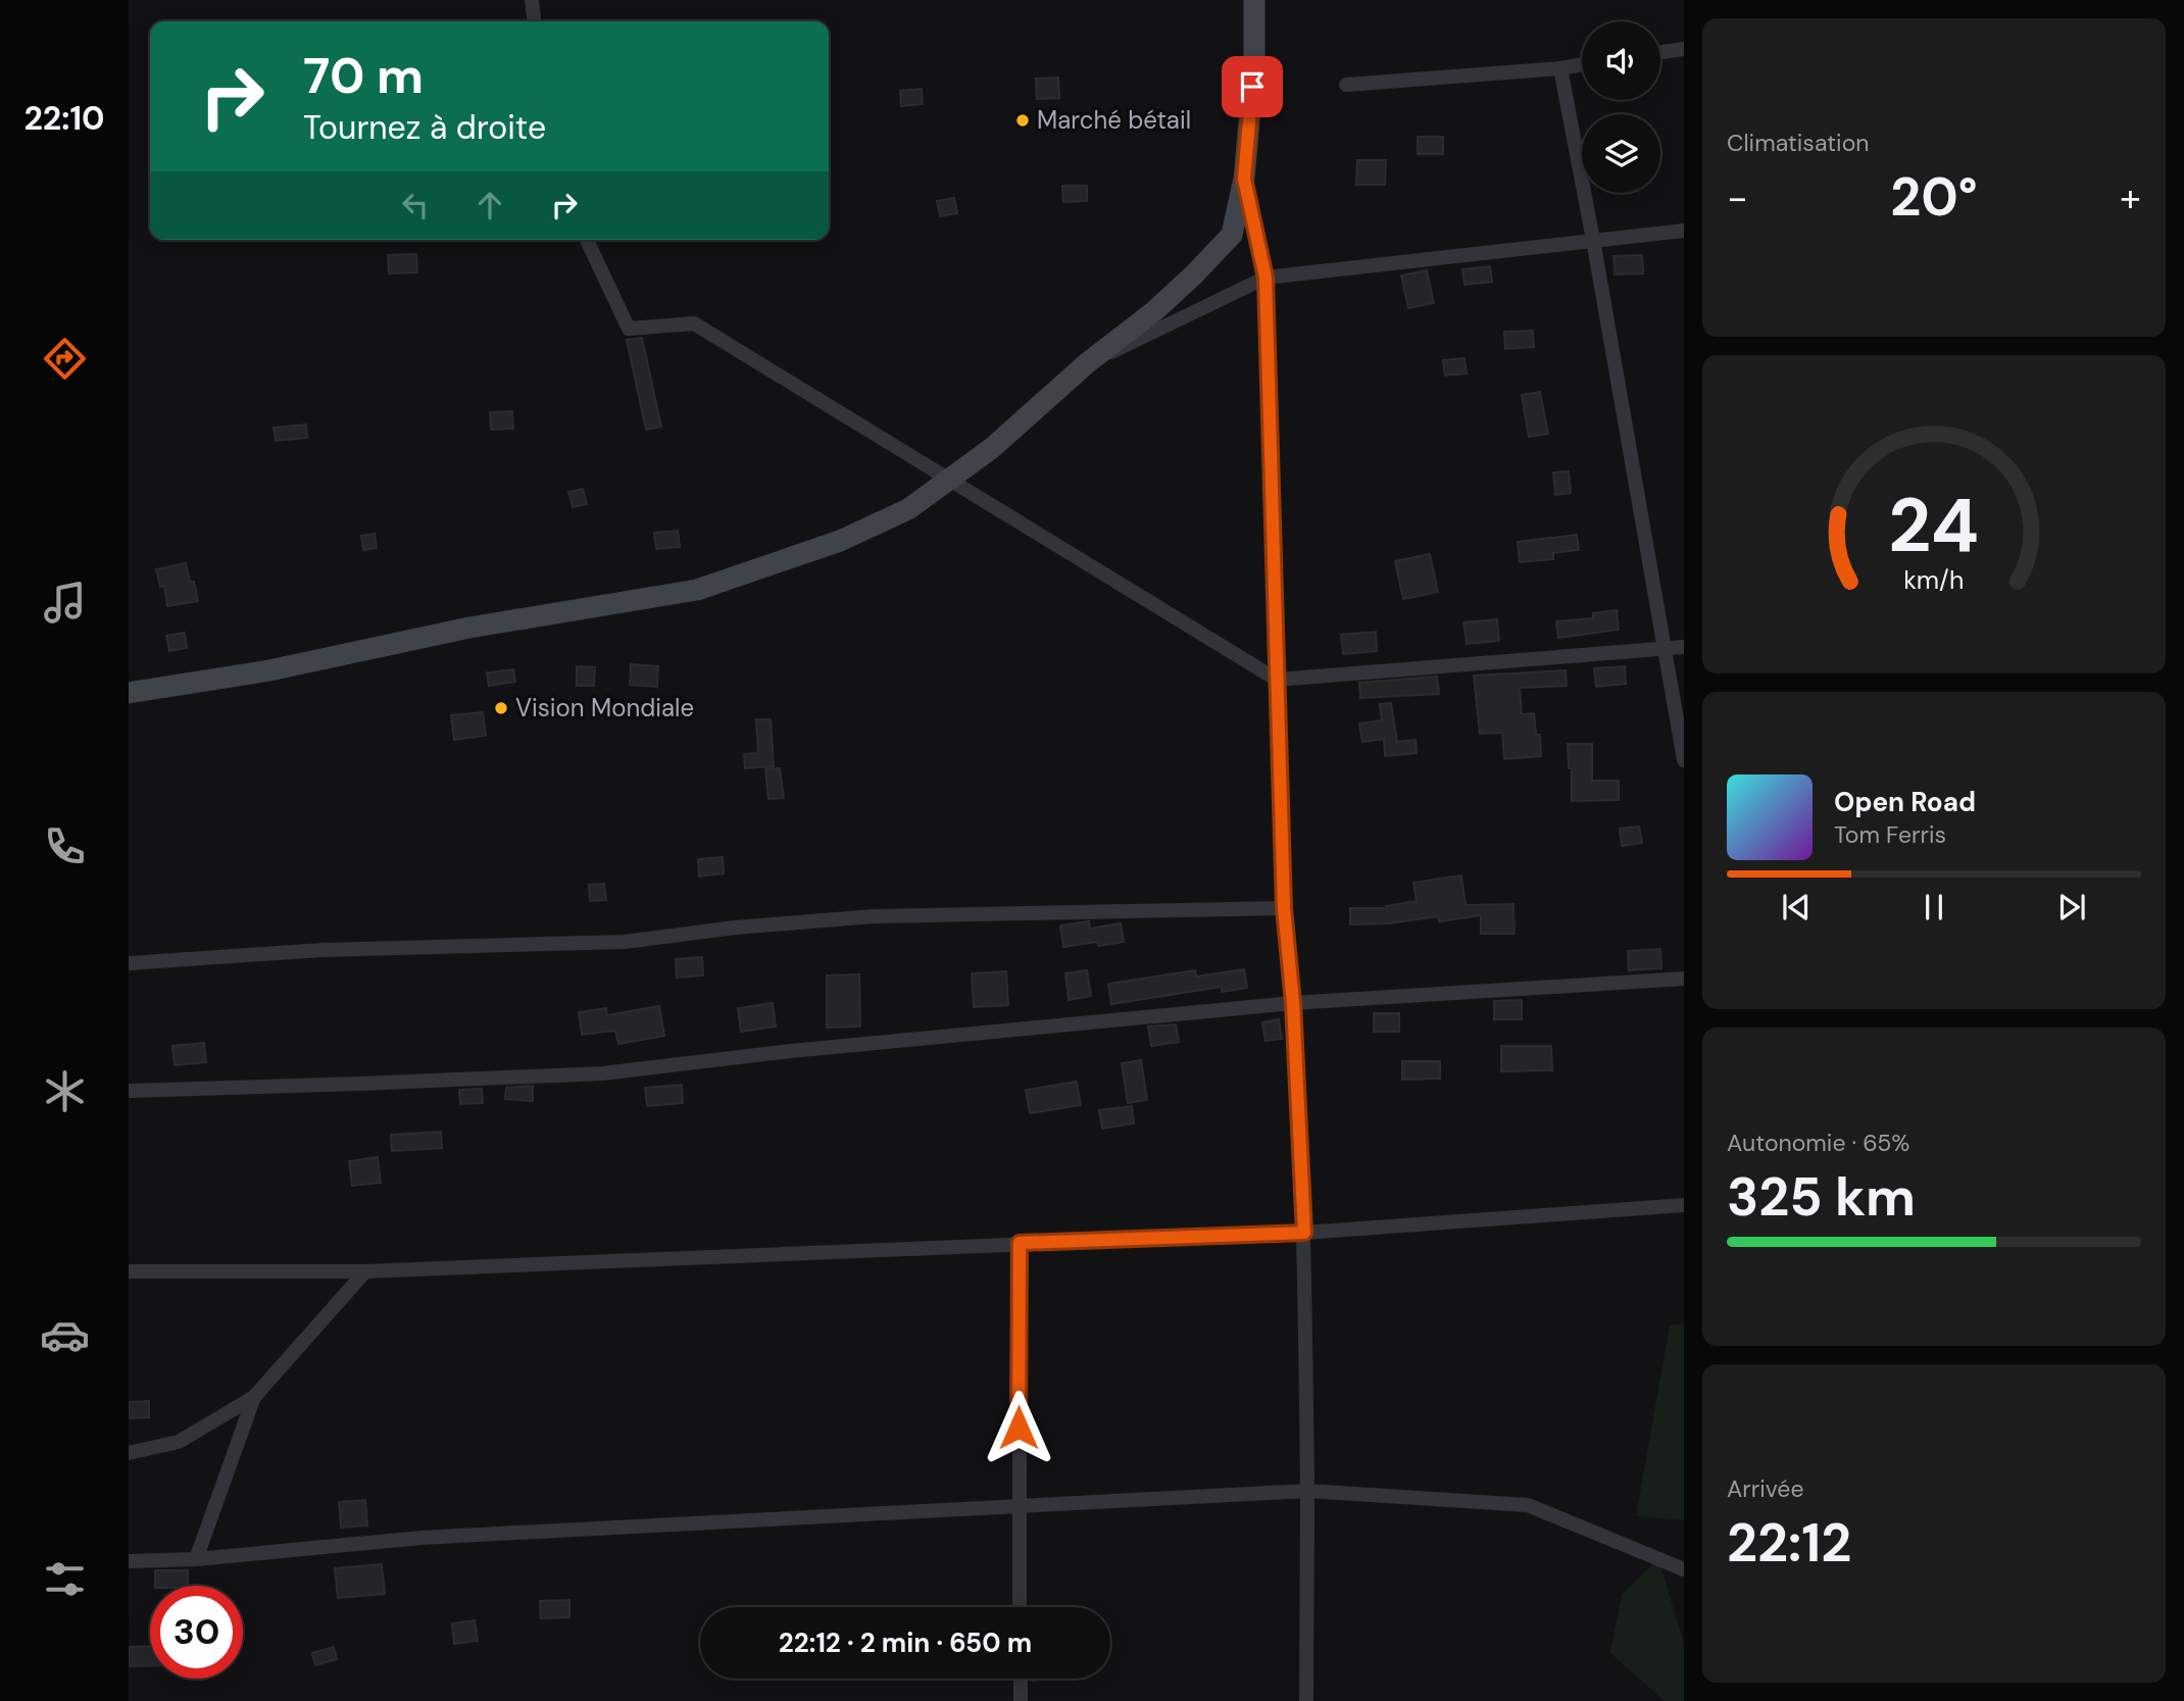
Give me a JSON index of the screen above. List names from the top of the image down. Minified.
{"places":["Marché bétail","Vision Mondiale"],"page":{"tabs":"22:10","tile":["Climatisation",["Autonomie · 65%","325 km"],["Arrivée","22:12"]],"turn":["70 m","Tournez à droite"],"heat":["−","20°","+"],"song":["Open Road","Tom Ferris"],"limit":"30","trip":"22:12 · 2 min · 650 m","gauge":["24","km/h"]}}
